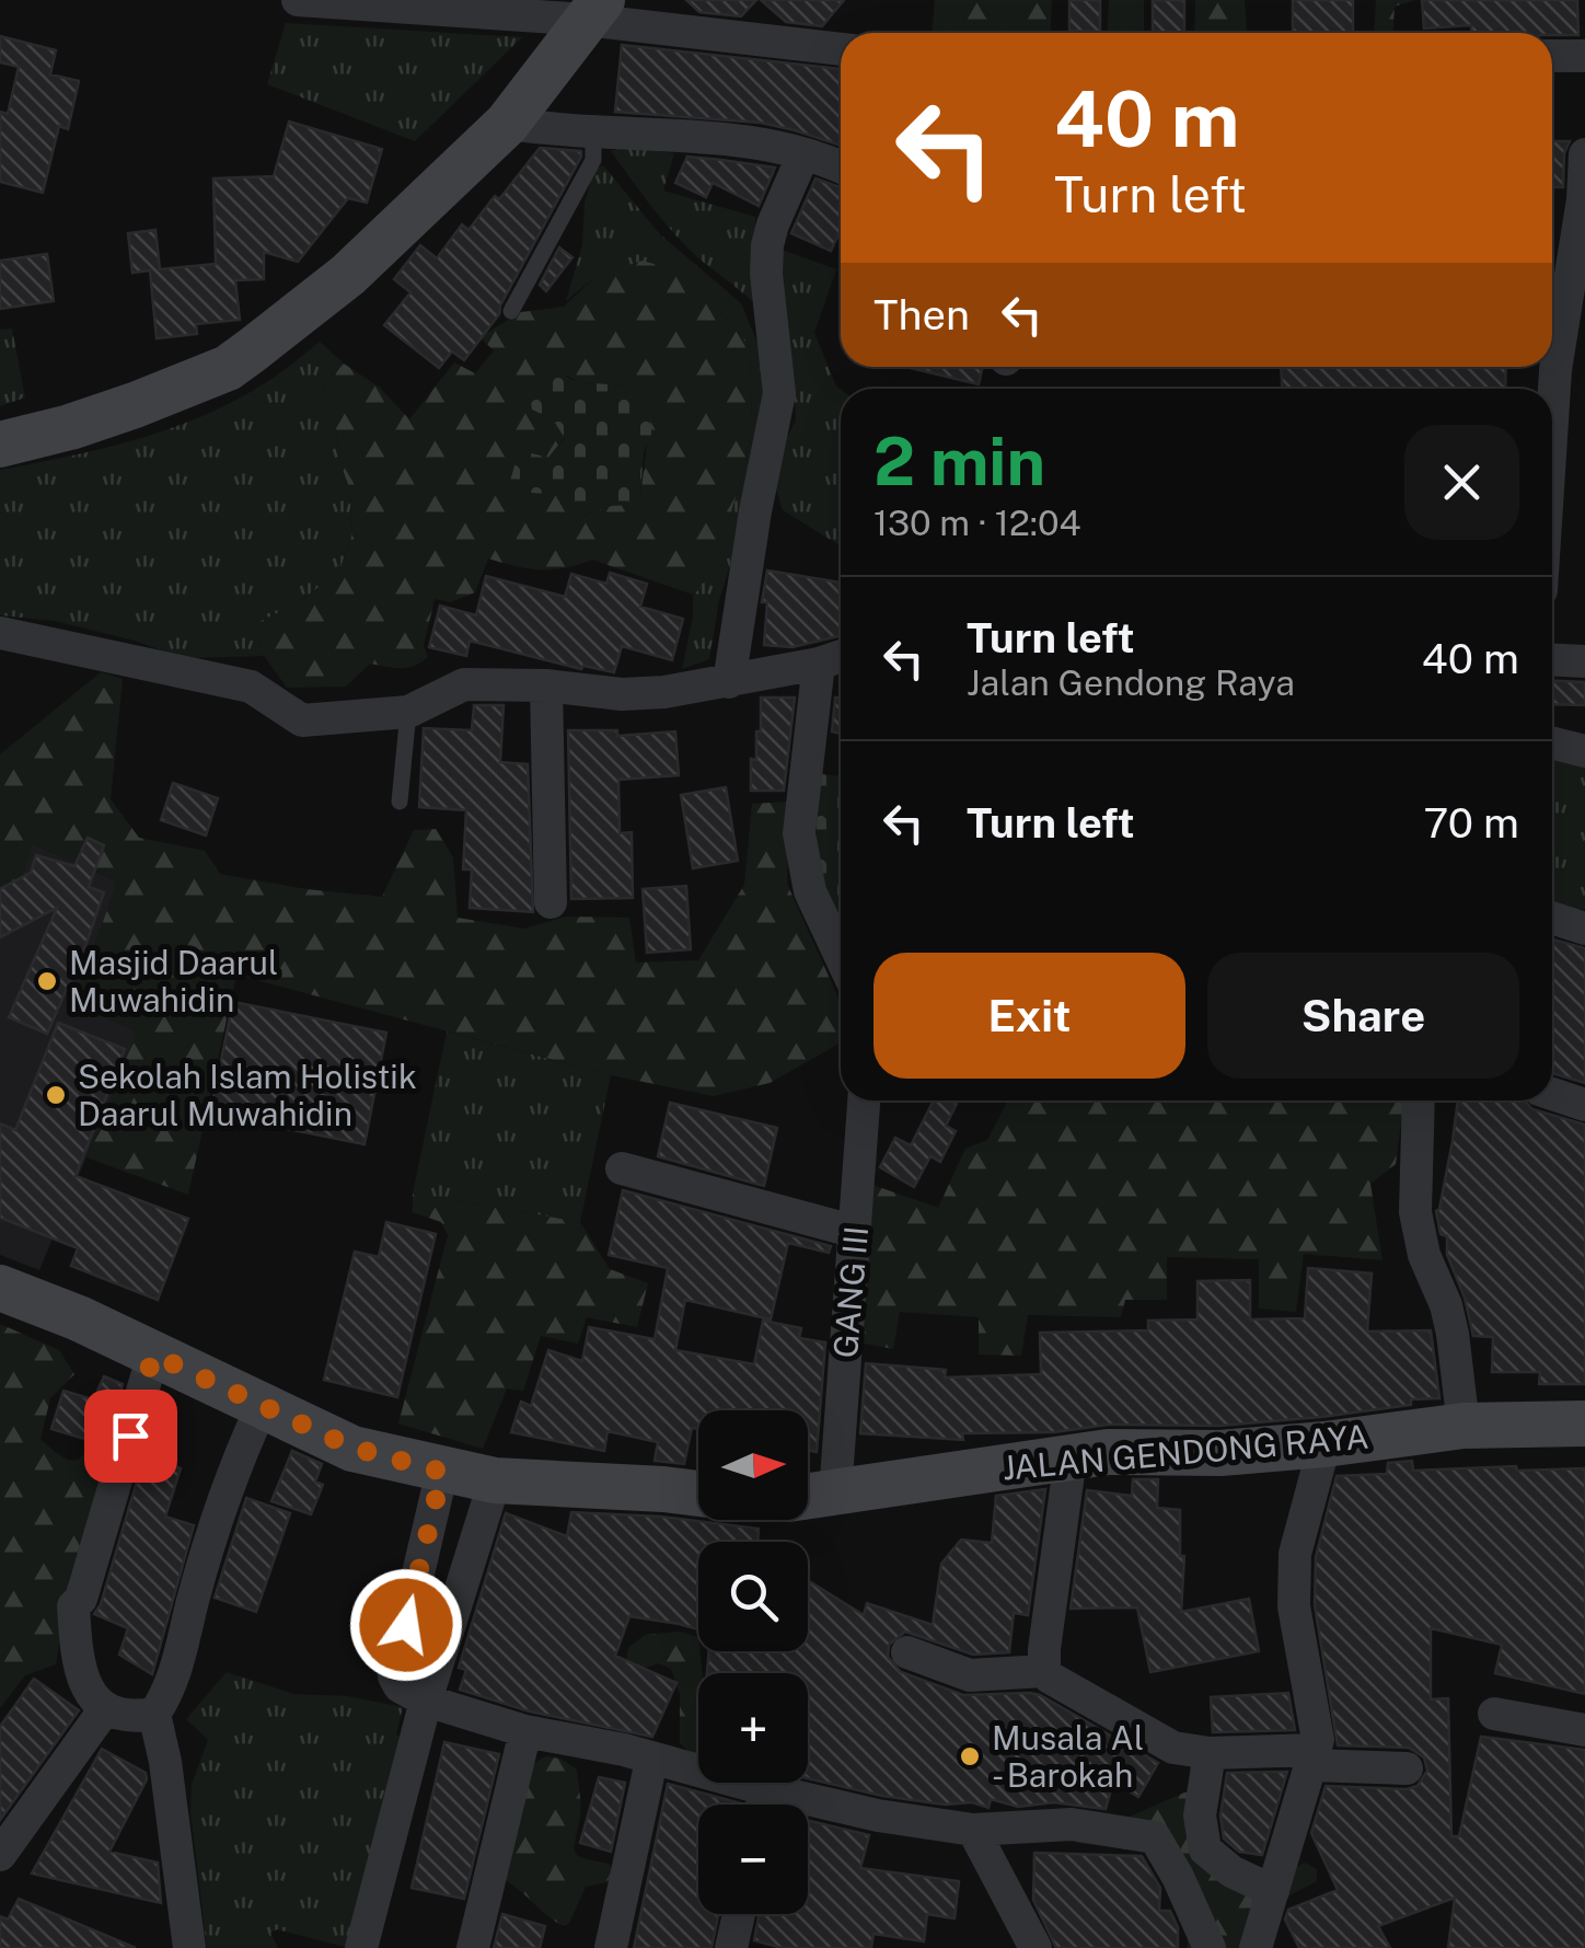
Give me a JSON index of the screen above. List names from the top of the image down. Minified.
{"streets":{"main road":["JALAN GENDONG RAYA"],"street":["GANG III"]},"crossings":[["GANG III","JALAN GENDONG RAYA"]],"places":["Masjid Daarul Muwahidin","Sekolah Islam Holistik Daarul Muwahidin","Musala Al - Barokah"],"north":"right","page":{"turn":["40 m","Turn left"],"then":"Then","heading":["2 min","130 m · 12:04"],"list":[{"name":"Turn left","note":"Jalan Gendong Raya","value":"40 m"},{"name":"Turn left","value":"70 m"}],"buttons":["Exit","Share"],"map_buttons":["+","−"]}}
